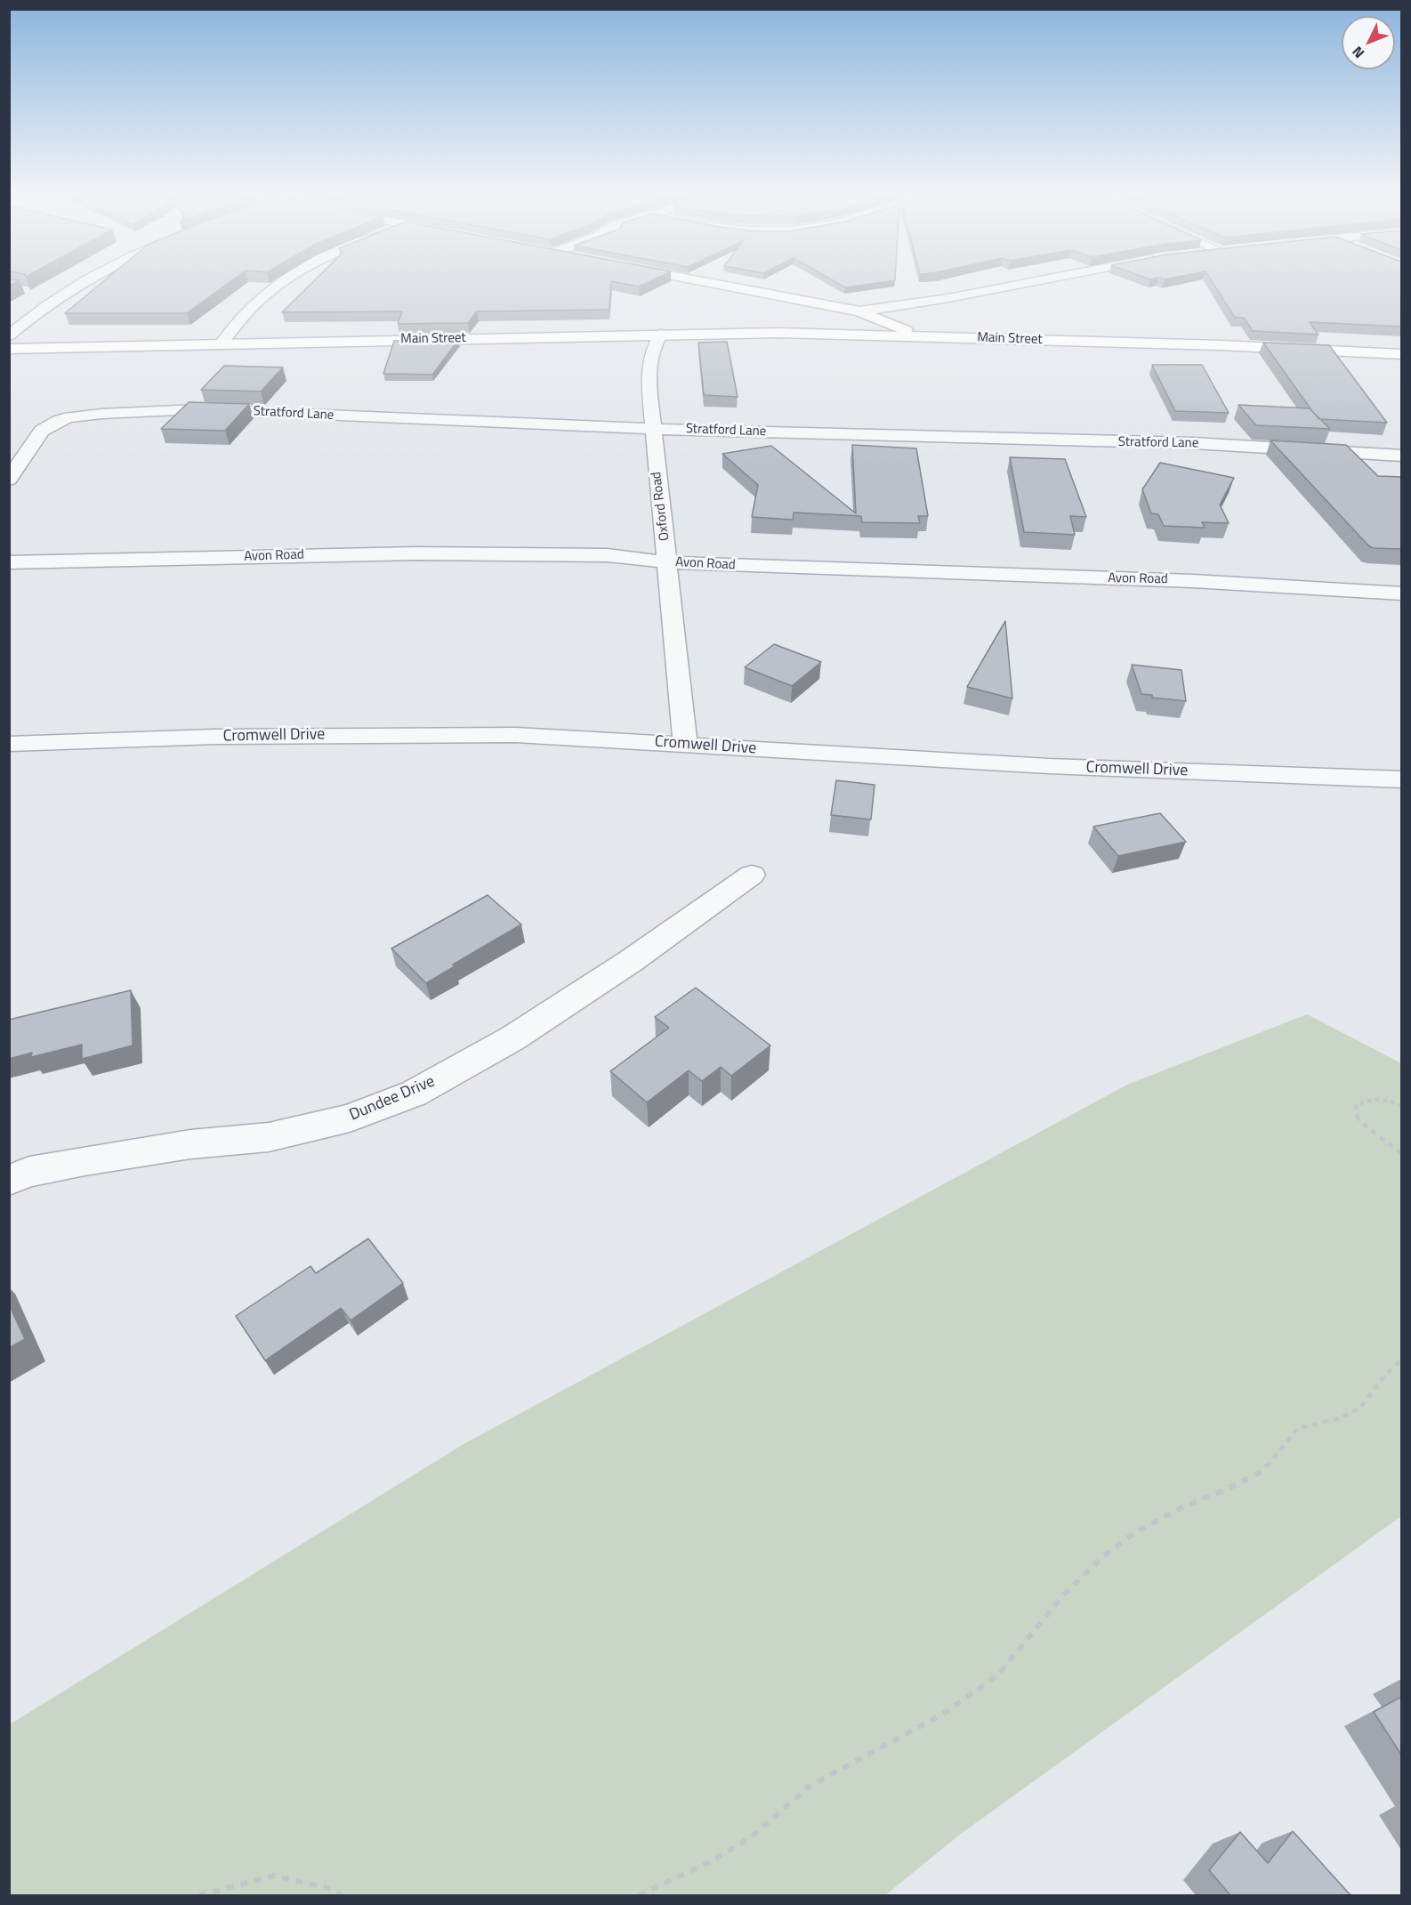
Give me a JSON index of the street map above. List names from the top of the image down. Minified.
{"streets":{"main road":["Main Street"],"street":["Stratford Lane","Oxford Road","Avon Road","Cromwell Drive","Dundee Drive"]},"crossings":[["Main Street","Oxford Road"],["Stratford Lane","Oxford Road"],["Oxford Road","Avon Road"],["Oxford Road","Cromwell Drive"]],"north":"bottom left"}
